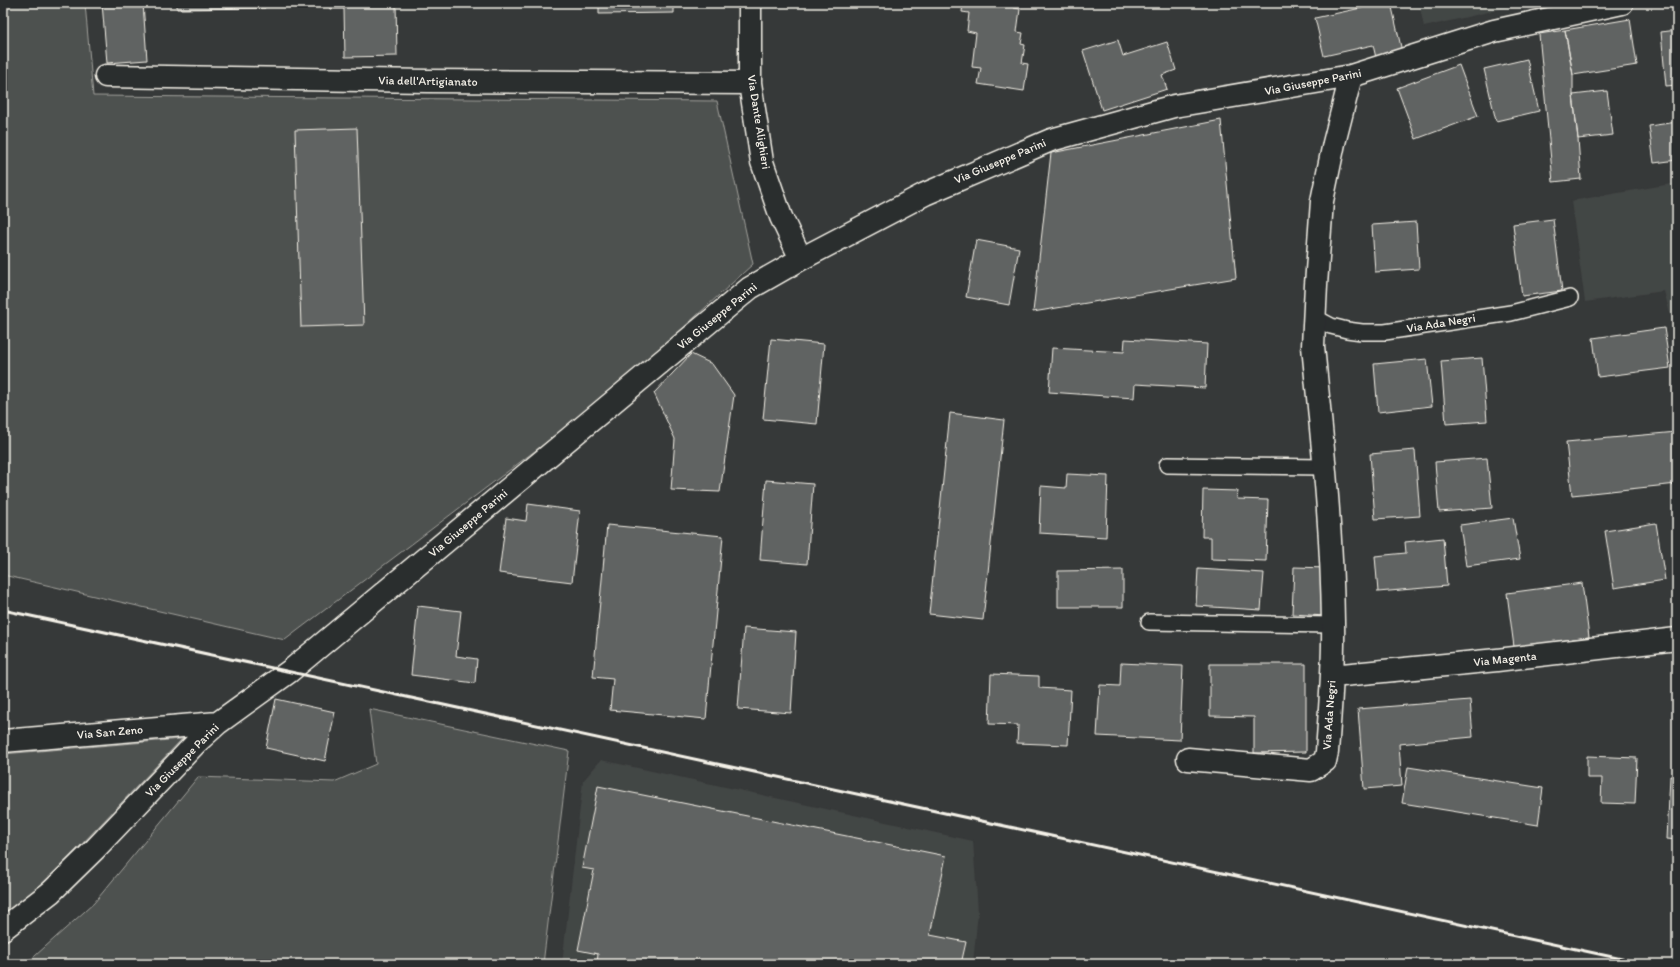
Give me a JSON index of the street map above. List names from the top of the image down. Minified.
{"streets":{"street":["Via dell'Artigianato","Via Giuseppe Parini","Via Dante Alighieri","Via Ada Negri","Via Magenta","Via San Zeno"]},"crossings":[["Via dell'Artigianato","Via Dante Alighieri"],["Via Giuseppe Parini","Via Dante Alighieri"],["Via Giuseppe Parini","Via Ada Negri"],["Via Giuseppe Parini","Via San Zeno"],["Via Ada Negri","Via Magenta"]]}
